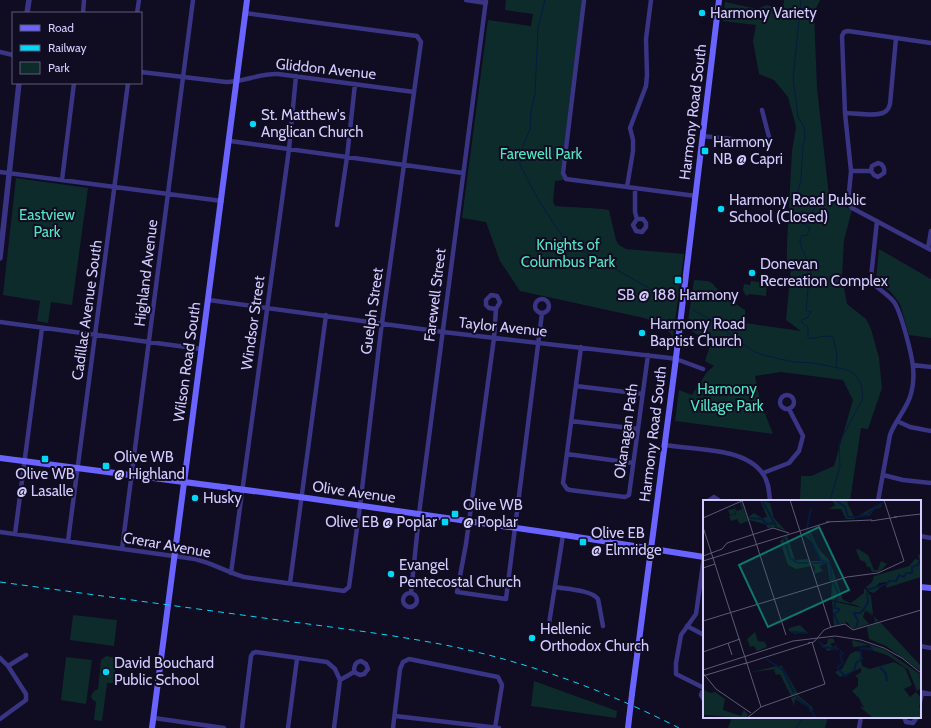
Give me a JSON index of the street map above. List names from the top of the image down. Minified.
{"streets":{"main road":["Harmony Road South","Wilson Road South","Olive Avenue"],"street":["Gliddon Avenue","Highland Avenue","Farewell Street","Cadillac Avenue South","Guelph Street","Windsor Street","Taylor Avenue","Okanagan Path","Crerar Avenue"]},"crossings":[["Gliddon Avenue","Highland Avenue"],["Gliddon Avenue","Guelph Street"],["Gliddon Avenue","Windsor Street"],["Gliddon Avenue","Wilson Road South"],["Harmony Road South","Taylor Avenue"],["Harmony Road South","Olive Avenue"],["Highland Avenue","Olive Avenue"],["Highland Avenue","Crerar Avenue"],["Farewell Street","Taylor Avenue"],["Farewell Street","Olive Avenue"],["Cadillac Avenue South","Olive Avenue"],["Cadillac Avenue South","Crerar Avenue"],["Guelph Street","Taylor Avenue"],["Guelph Street","Wilson Road South"],["Guelph Street","Olive Avenue"],["Guelph Street","Crerar Avenue"],["Windsor Street","Taylor Avenue"],["Windsor Street","Olive Avenue"],["Windsor Street","Crerar Avenue"],["Taylor Avenue","Wilson Road South"],["Taylor Avenue","Okanagan Path"],["Wilson Road South","Olive Avenue"],["Wilson Road South","Crerar Avenue"]],"parks":["Farewell Park","Eastview Park","Knights of Columbus Park","Harmony Village Park"],"places":{"other":["Harmony Variety","St. Matthew's Anglican Church","Harmony Road Public School (Closed)","Donevan Recreation Complex","Harmony Road Baptist Church","Husky","Evangel Pentecostal Church","Hellenic Orthodox Church","David Bouchard Public School"],"transit":["Harmony NB @ Capri","SB @ 188 Harmony","Olive WB @ Lasalle","Olive WB @ Highland","Olive WB @ Poplar","Olive EB @ Poplar","Olive EB @ Elmridge"]},"legend":["Road","Railway","Park"]}
